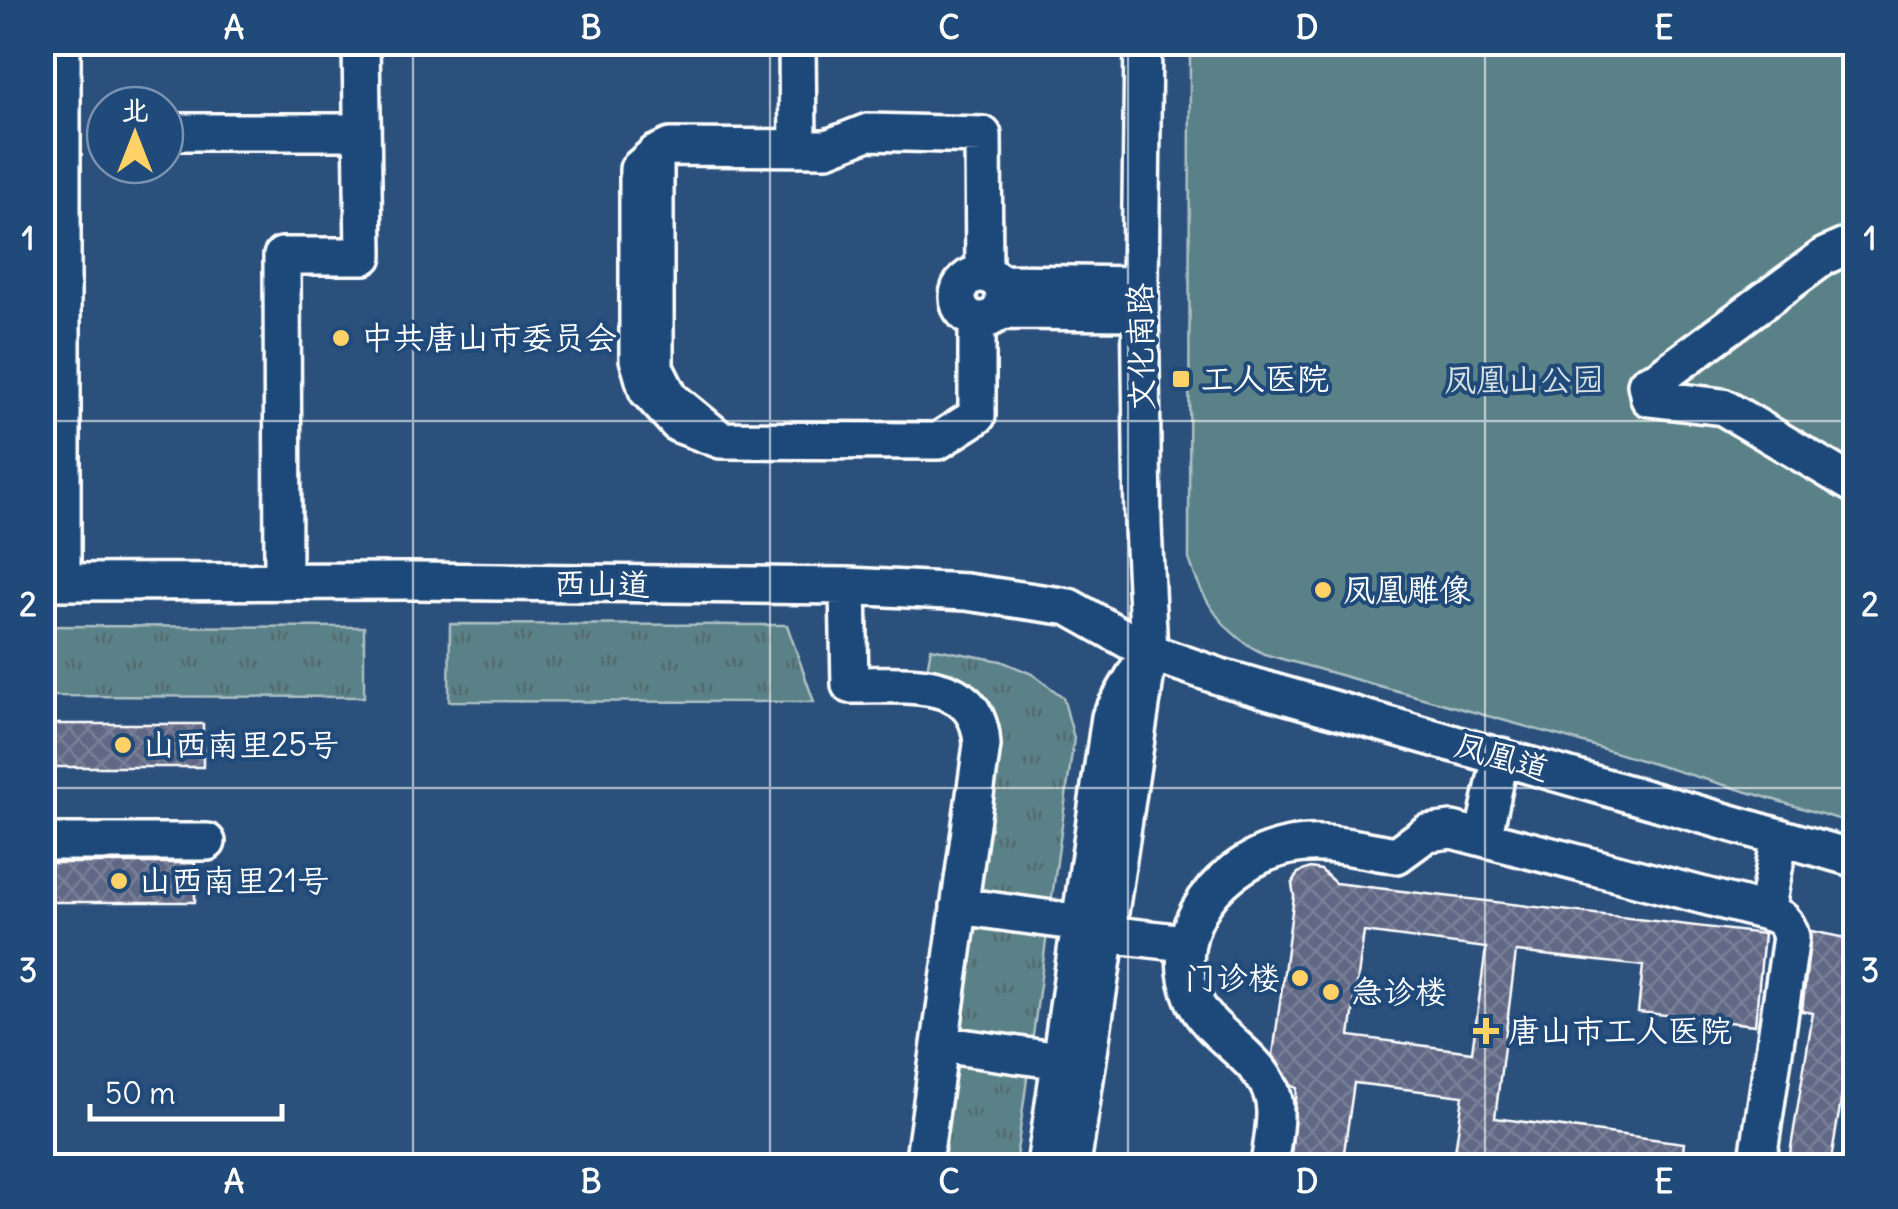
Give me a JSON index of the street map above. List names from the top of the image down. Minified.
{"streets":{"street":["文化南路","西山道","凤凰道"]},"crossings":[["文化南路","西山道"],["文化南路","凤凰道"],["西山道","凤凰道"]],"parks":["凤凰山公园"],"places":{"other":["中共唐山市委员会","凤凰雕像","山西南里25号","山西南里21号","门诊楼","急诊楼"],"transit":["工人医院"],"health":["唐山市工人医院"]},"scale_bar":"50 m","north":"top","grid":{"columns":["A","B","C","D","E"],"rows":["1","2","3"]}}
